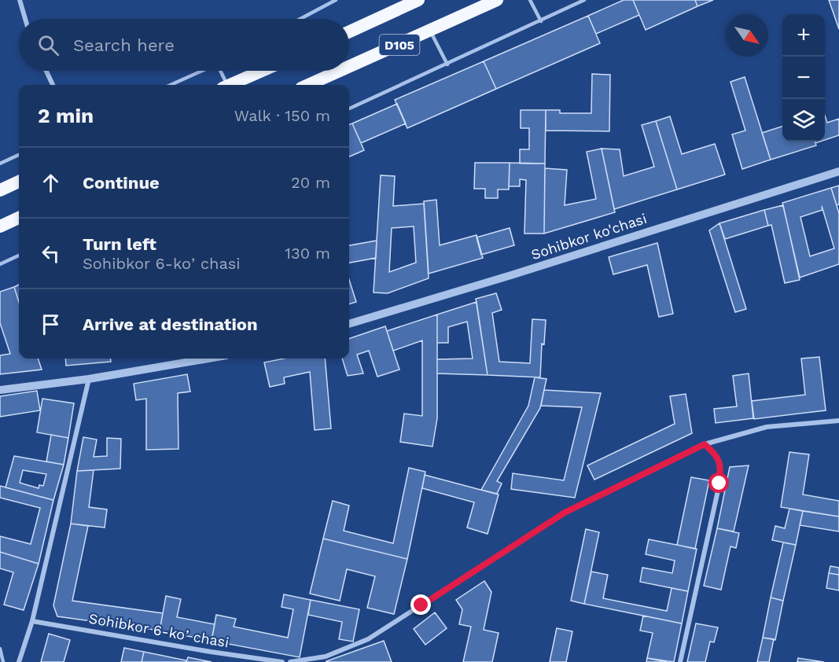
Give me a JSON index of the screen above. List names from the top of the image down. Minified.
{"streets":{"highway":["D105"],"street":["Sohibkor ko'chasi","Sohibkor 6-koʼchasi"]},"north":"bottom right","page":{"map_buttons":["+","−"],"search":"Search here","heading":["2 min","Walk · 150 m"],"list":[["Continue","20 m"],["Turn left","Sohibkor 6-koʼchasi","130 m"],"Arrive at destination"]}}
